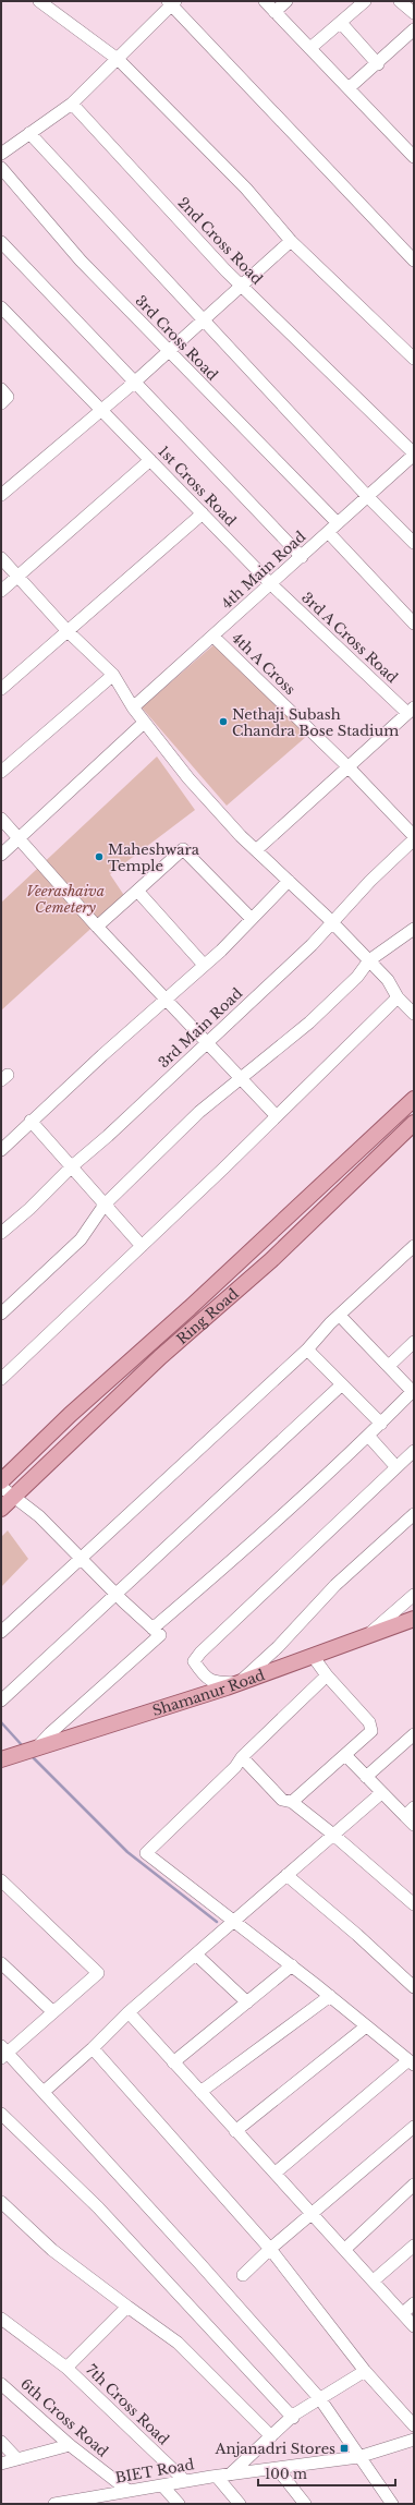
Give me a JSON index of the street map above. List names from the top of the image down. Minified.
{"streets":{"main road":["Ring Road","Shamanur Road"],"street":["2nd Cross Road","3rd Cross Road","1st Cross Road","4th Main Road","3rd A Cross Road","4th A Cross","3rd Main Road","7th Cross Road","6th Cross Road","BIET Road"]},"crossings":[["2nd Cross Road","4th Main Road"],["3rd Cross Road","4th Main Road"],["1st Cross Road","4th Main Road"],["1st Cross Road","3rd A Cross Road"],["4th Main Road","3rd A Cross Road"],["4th Main Road","4th A Cross"],["4th A Cross","3rd Main Road"],["7th Cross Road","BIET Road"],["6th Cross Road","BIET Road"]],"parks":["Veerashaiva Cemetery"],"places":{"other":["Nethaji Subash Chandra Bose Stadium","Maheshwara Temple"],"transit":["Anjanadri Stores"]},"scale_bar":"100 m"}
